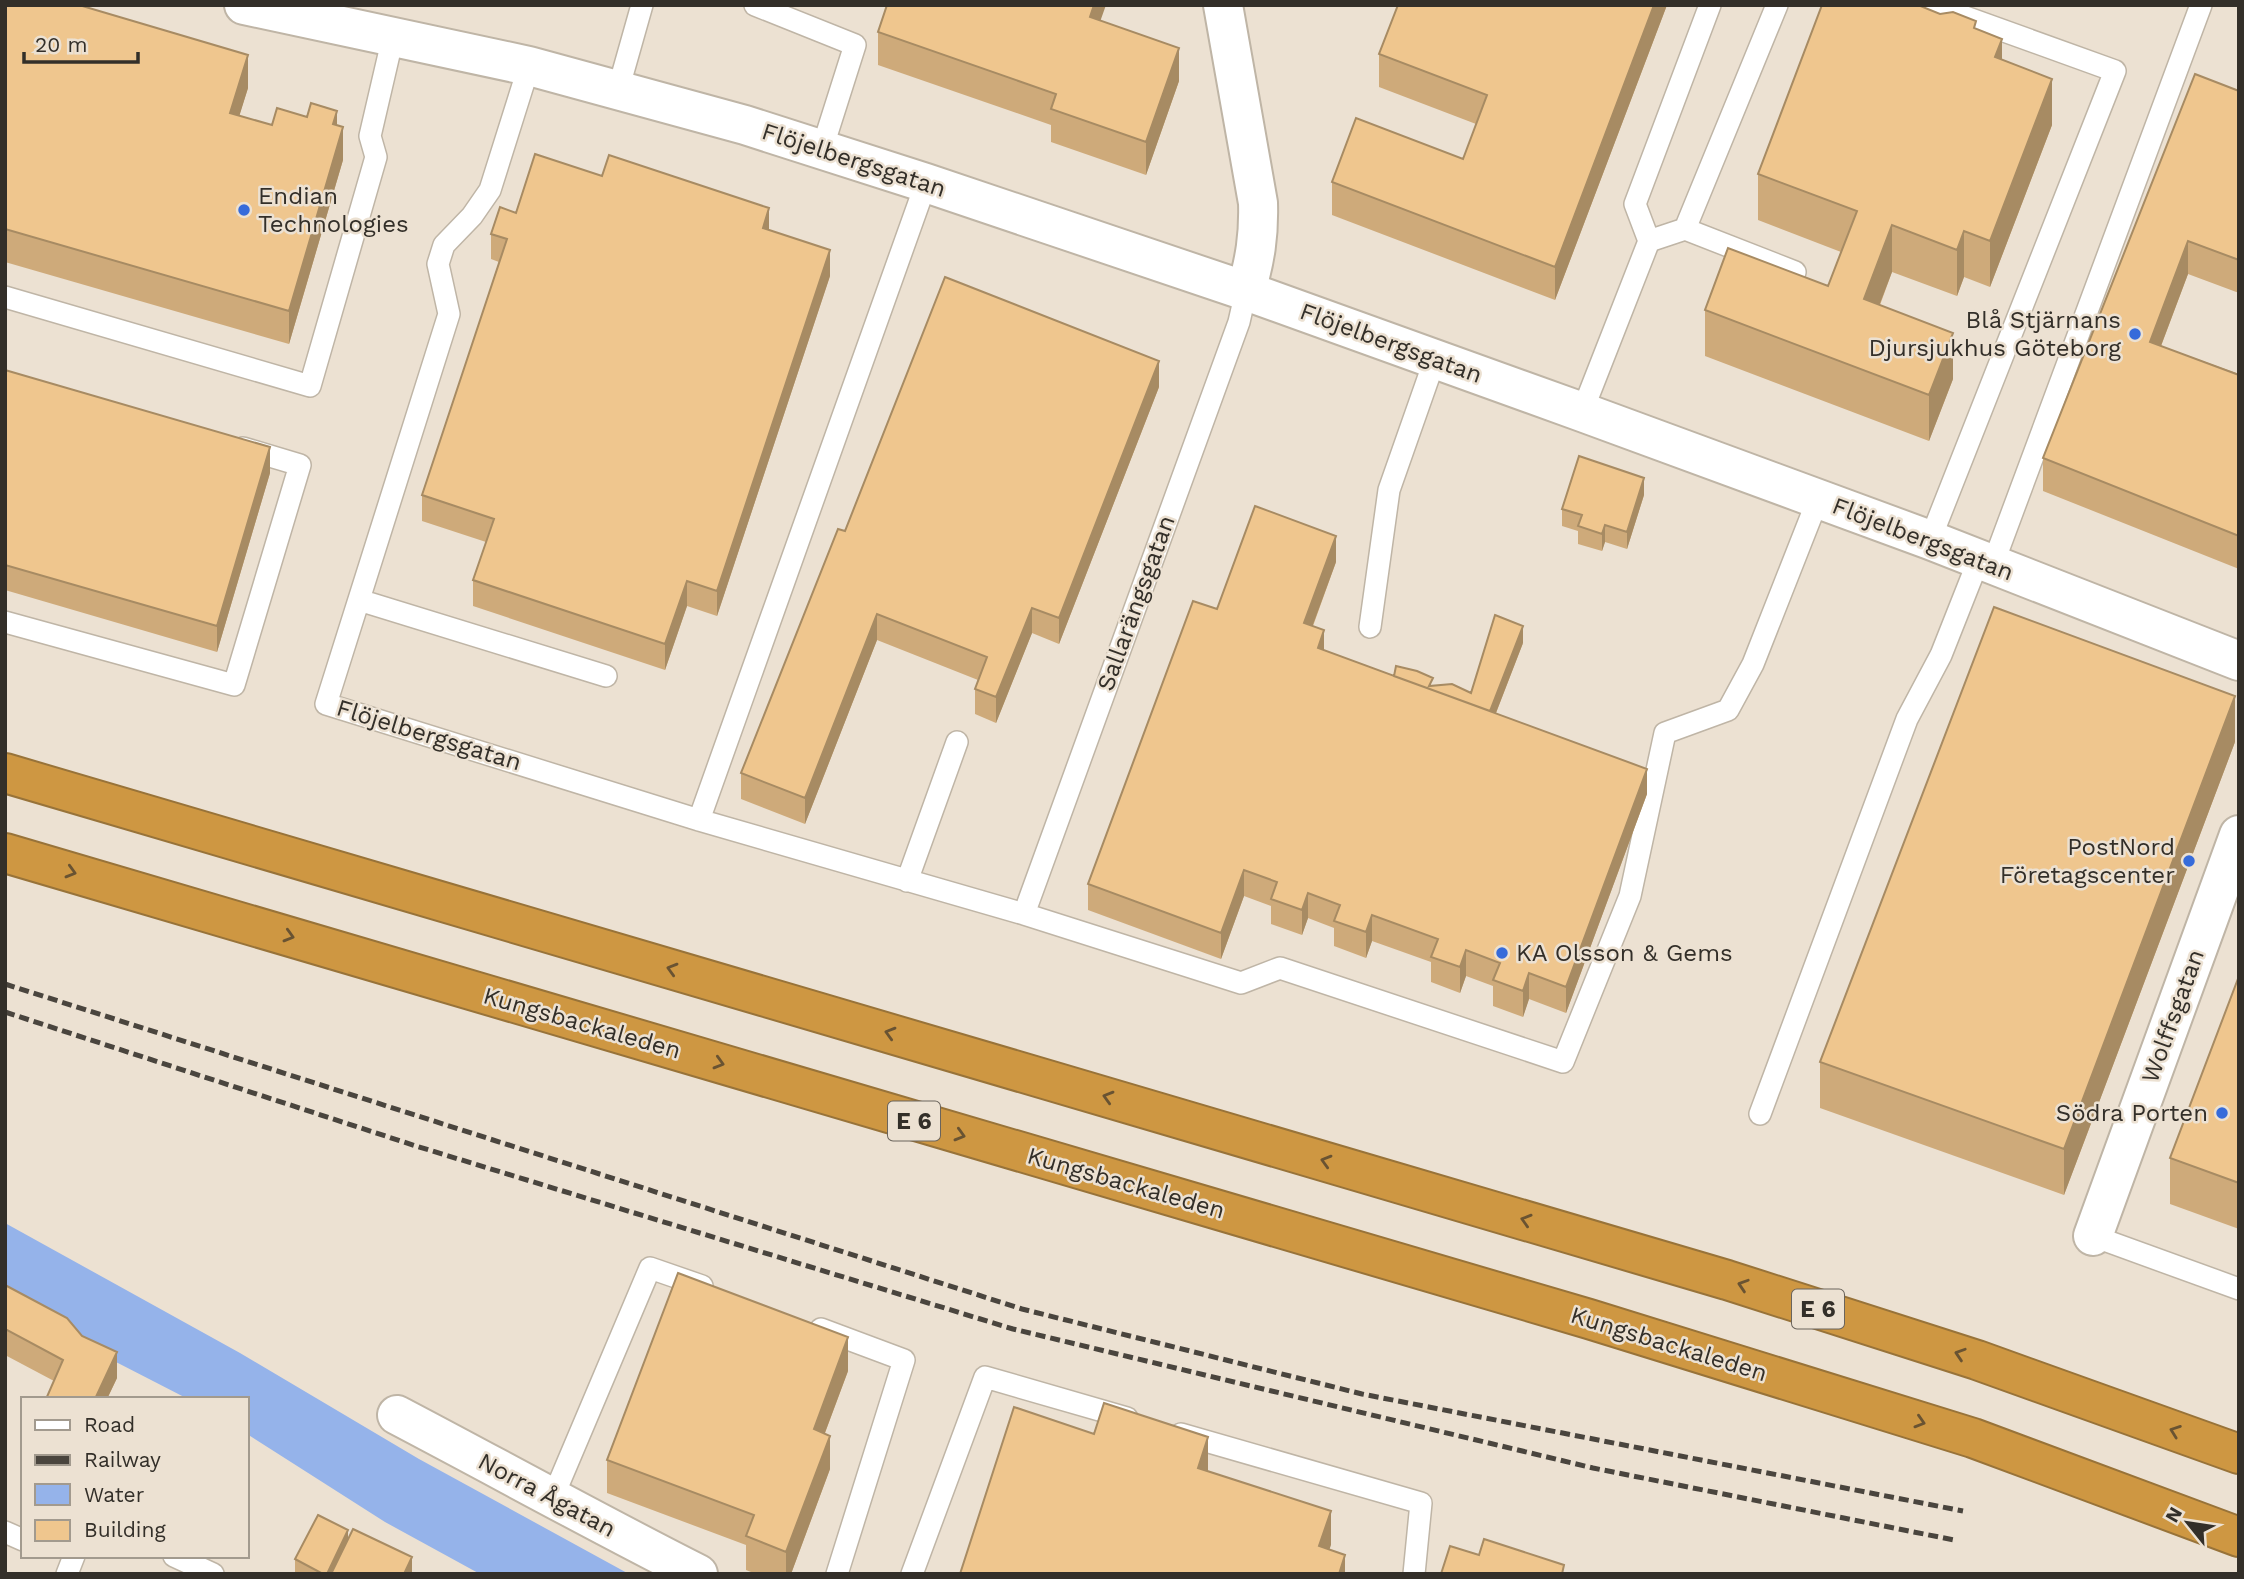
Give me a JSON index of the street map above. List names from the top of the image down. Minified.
{"streets":{"highway":["Kungsbackaleden","E 6"],"street":["Flöjelbergsgatan","Wolffsgatan","Norra Ågatan"],"lane":["Sallarängsgatan"]},"crossings":[["Flöjelbergsgatan","Sallarängsgatan"]],"places":["Endian Technologies","Blå Stjärnans Djursjukhus Göteborg","PostNord Företagscenter","KA Olsson & Gems","Södra Porten"],"legend":["Road","Railway","Water","Building"],"scale_bar":"20 m","north":"top left"}
